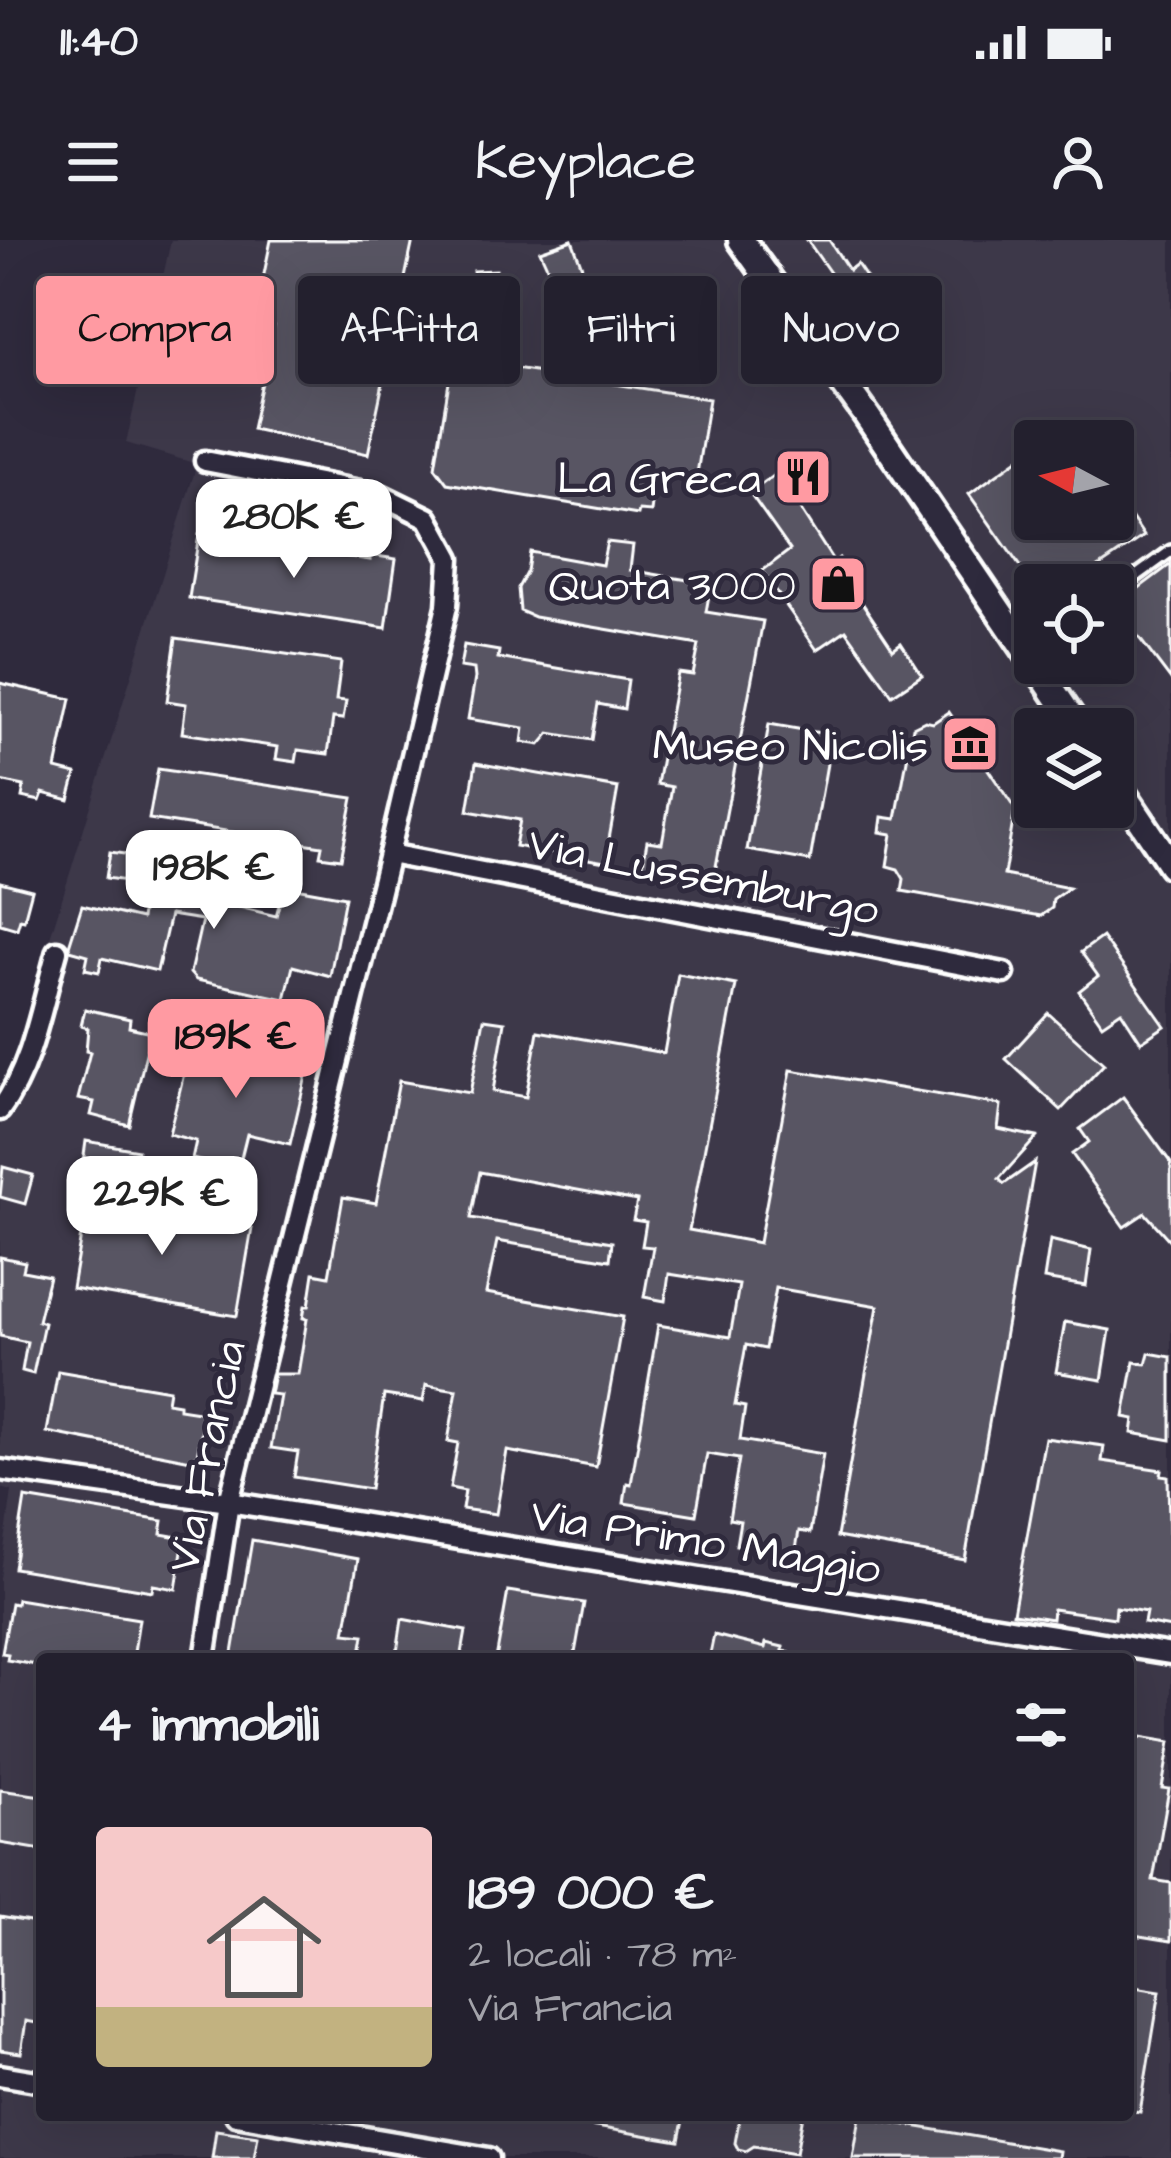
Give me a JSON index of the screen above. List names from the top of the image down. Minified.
{"streets":{"street":["Via Lussemburgo","Via Francia","Via Primo Maggio"]},"crossings":[["Via Lussemburgo","Via Francia"],["Via Francia","Via Primo Maggio"]],"places":{"restaurant":["La Greca"],"shop":["Quota 3000"],"museum":["Museo Nicolis"]},"north":"left","page":{"status":"11:40","header":"Keyplace","chip":["Compra","Affitta","Filtri","Nuovo"],"price":["280K €","198K €","189K €","229K €"],"heading":"4 immobili","list":[{"name":"189 000 €","note":"2 locali · 78 m² · Via Francia"}]}}
